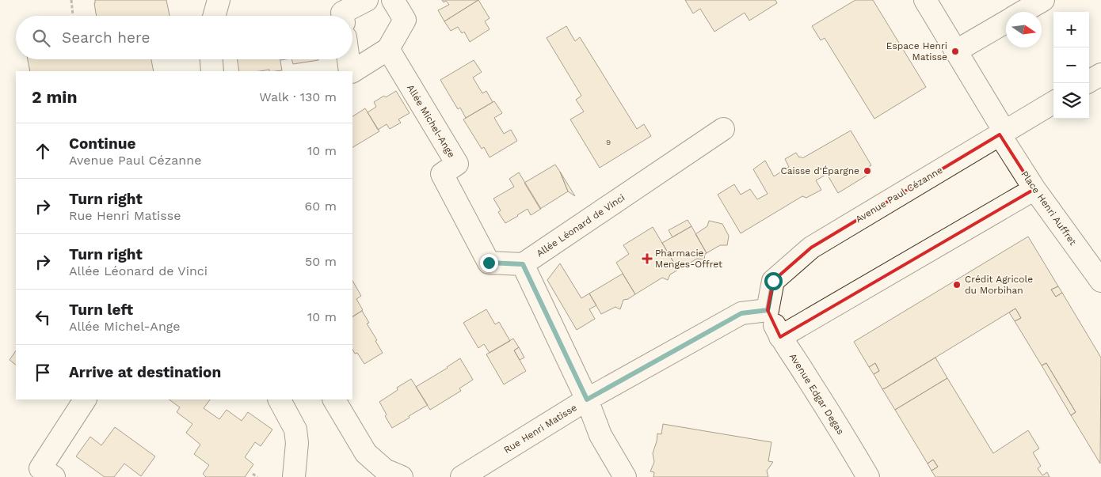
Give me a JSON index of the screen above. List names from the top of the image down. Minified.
{"streets":{"street":["Allée Michel-Ange","Avenue Paul Cézanne","Place Henri Auffret","Allée Léonard de Vinci","Avenue Edgar Degas","Rue Henri Matisse"]},"crossings":[["Allée Michel-Ange","Allée Léonard de Vinci"],["Avenue Paul Cézanne","Place Henri Auffret"],["Avenue Paul Cézanne","Avenue Edgar Degas"],["Avenue Paul Cézanne","Rue Henri Matisse"],["Avenue Edgar Degas","Rue Henri Matisse"]],"places":{"other":["Espace Henri Matisse","Caisse d'Épargne","Crédit Agricole du Morbihan"],"health":["Pharmacie Menges-Offret"]},"house_numbers":["9"],"north":"right","page":{"map_buttons":["+","−"],"search":"Search here","heading":["2 min","Walk · 130 m"],"list":[["Continue","Avenue Paul Cézanne","10 m"],["Turn right","Rue Henri Matisse","60 m"],["Turn right","Allée Léonard de Vinci","50 m"],["Turn left","Allée Michel-Ange","10 m"],"Arrive at destination"]}}
